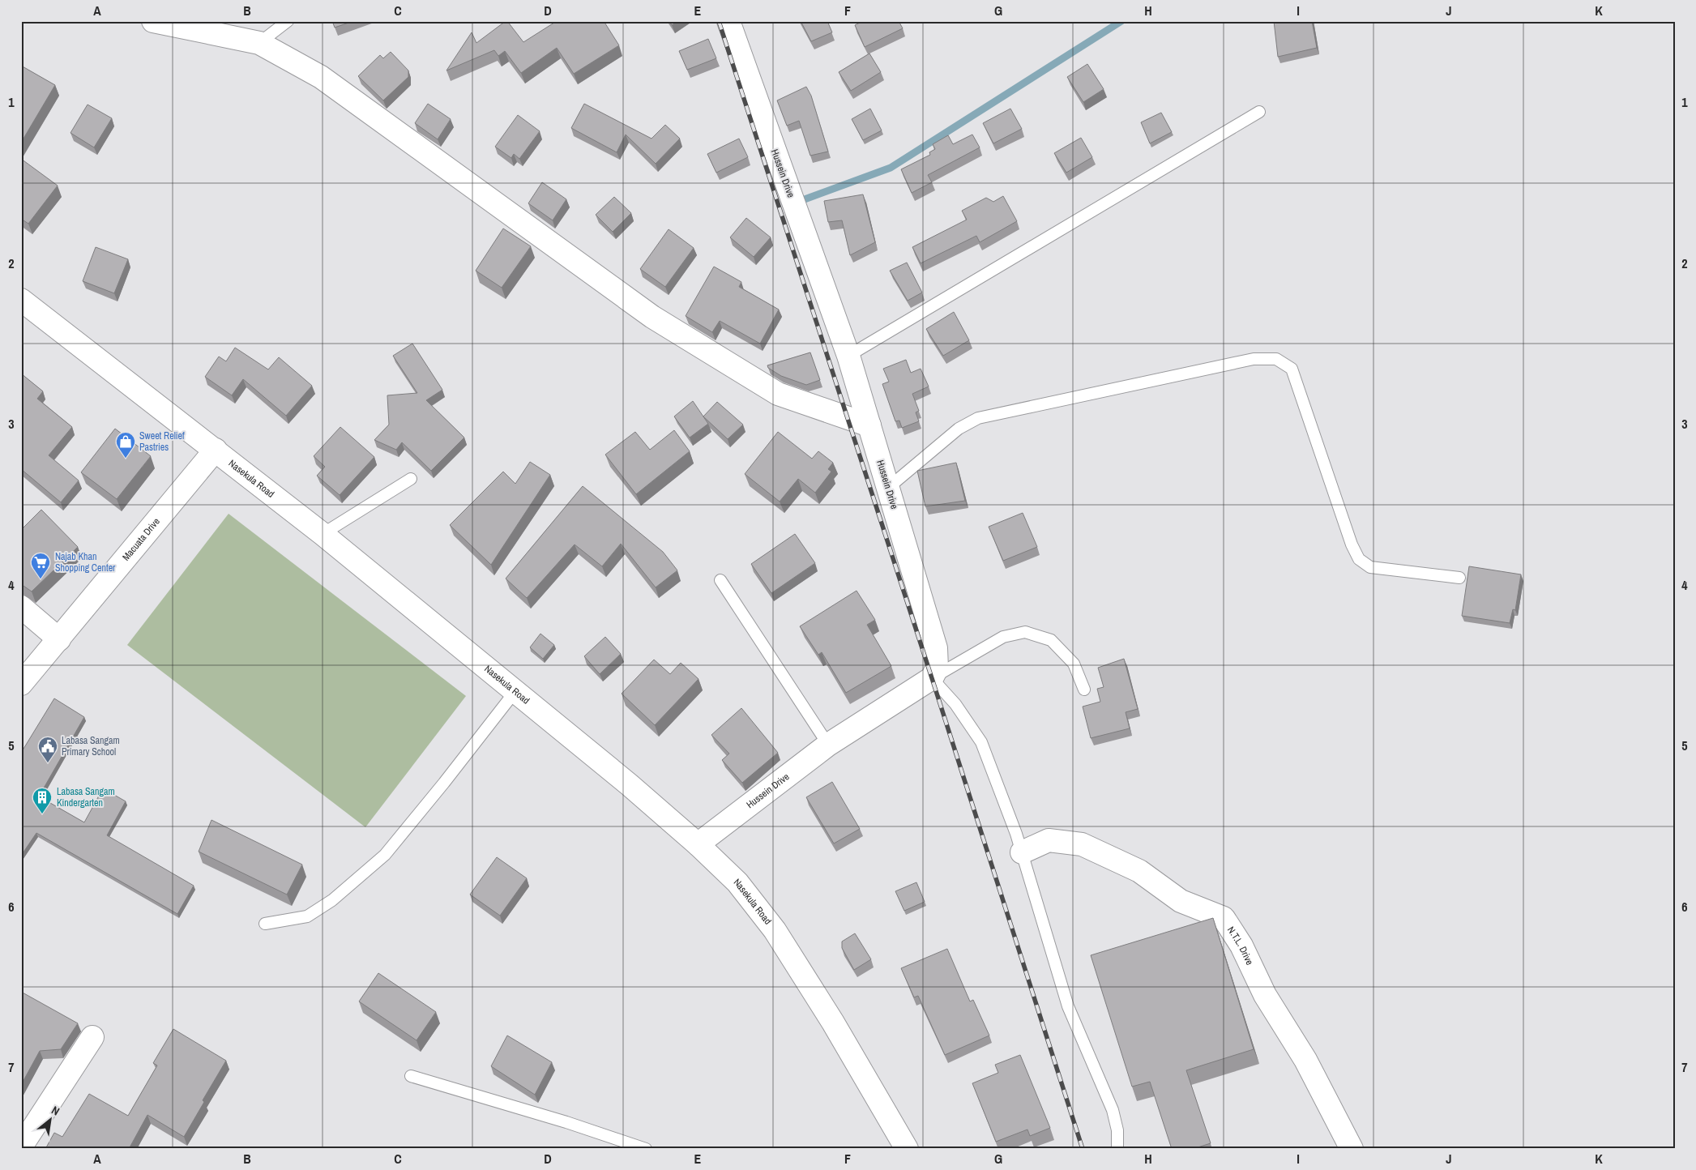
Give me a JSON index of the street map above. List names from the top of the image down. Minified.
{"streets":{"street":["Hussein Drive","Nasekula Road","Macuata Drive","N.T.L. Drive"]},"crossings":[["Hussein Drive","Nasekula Road"],["Nasekula Road","Macuata Drive"]],"places":{"shop":["Sweet Relief Pastries"],"supermarket":["Najab Khan Shopping Center"],"public building":["Labasa Sangam Primary School"],"building":["Labasa Sangam Kindergarten"]},"north":"top right","grid":{"columns":["A","B","C","D","E","F","G","H","I","J","K"],"rows":["1","2","3","4","5","6","7"]}}
